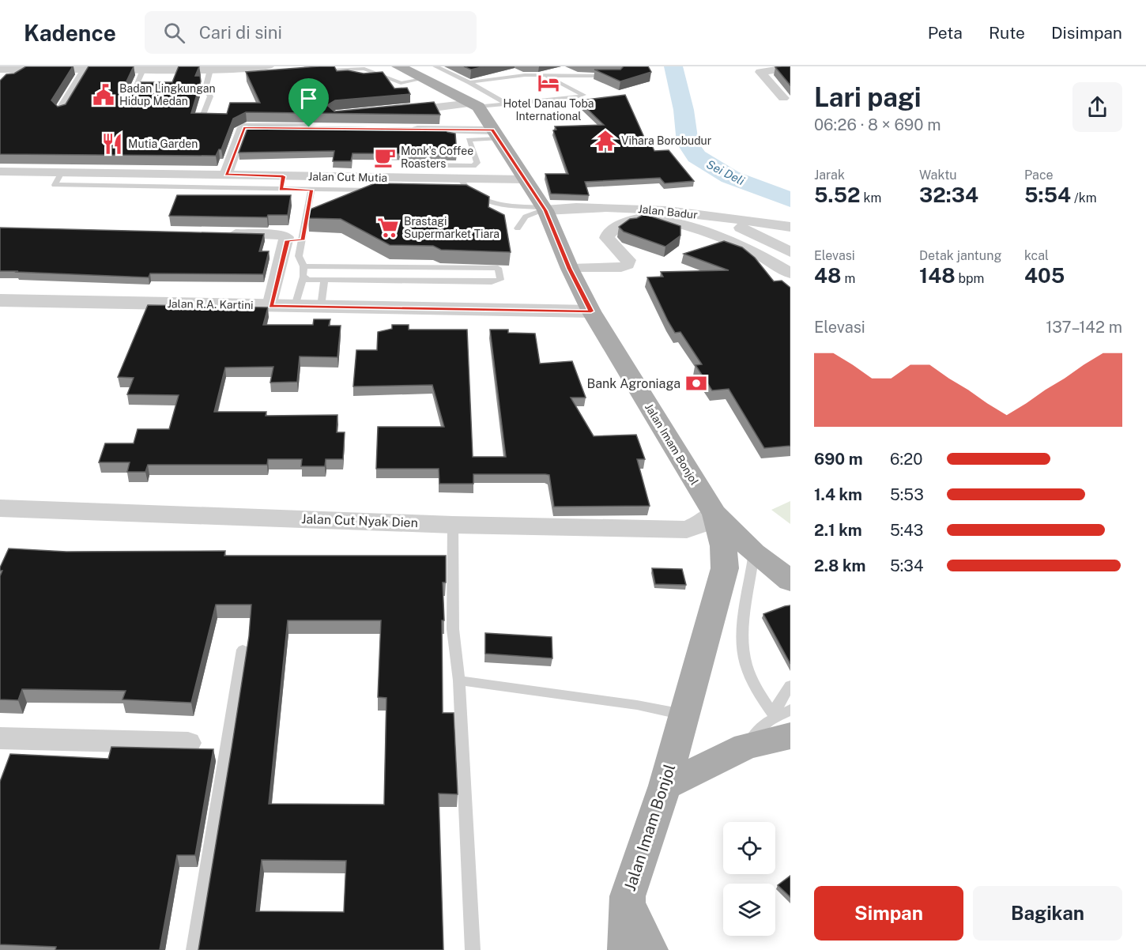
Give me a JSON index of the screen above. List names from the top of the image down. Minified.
{"streets":{"main road":["Jalan Imam Bonjol"],"street":["Jalan Cut Mutia","Jalan Badur","Jalan R.A. Kartini","Jalan Cut Nyak Dien"]},"crossings":[["Jalan Cut Mutia","Jalan Imam Bonjol"],["Jalan Badur","Jalan Imam Bonjol"],["Jalan R.A. Kartini","Jalan Imam Bonjol"],["Jalan Imam Bonjol","Jalan Cut Nyak Dien"]],"water":["Sei Deli"],"places":{"hotel":["Hotel Danau Toba International"],"public building":["Badan Lingkungan Hidup Medan"],"temple":["Vihara Borobudur"],"restaurant":["Mutia Garden"],"cafe":["Monk's Coffee Roasters"],"supermarket":["Brastagi Supermarket Tiara"],"bank":["Bank Agroniaga"]},"page":{"header":"Kadence","search":"Cari di sini","nav":["Peta","Rute","Disimpan"],"heading":["Lari pagi","06:26 · 8 × 690 m"],"stats":[["Jarak","5.52 km"],["Waktu","32:34"],["Pace","5:54 /km"],["Elevasi","48 m"],["Detak jantung","148 bpm"],["kcal","405"]],"chart":["Elevasi","137–142 m"],"list":[{"name":"690 m","note":"6:20"},{"name":"1.4 km","note":"5:53"},{"name":"2.1 km","note":"5:43"},{"name":"2.8 km","note":"5:34"}],"buttons":["Simpan","Bagikan"]}}
